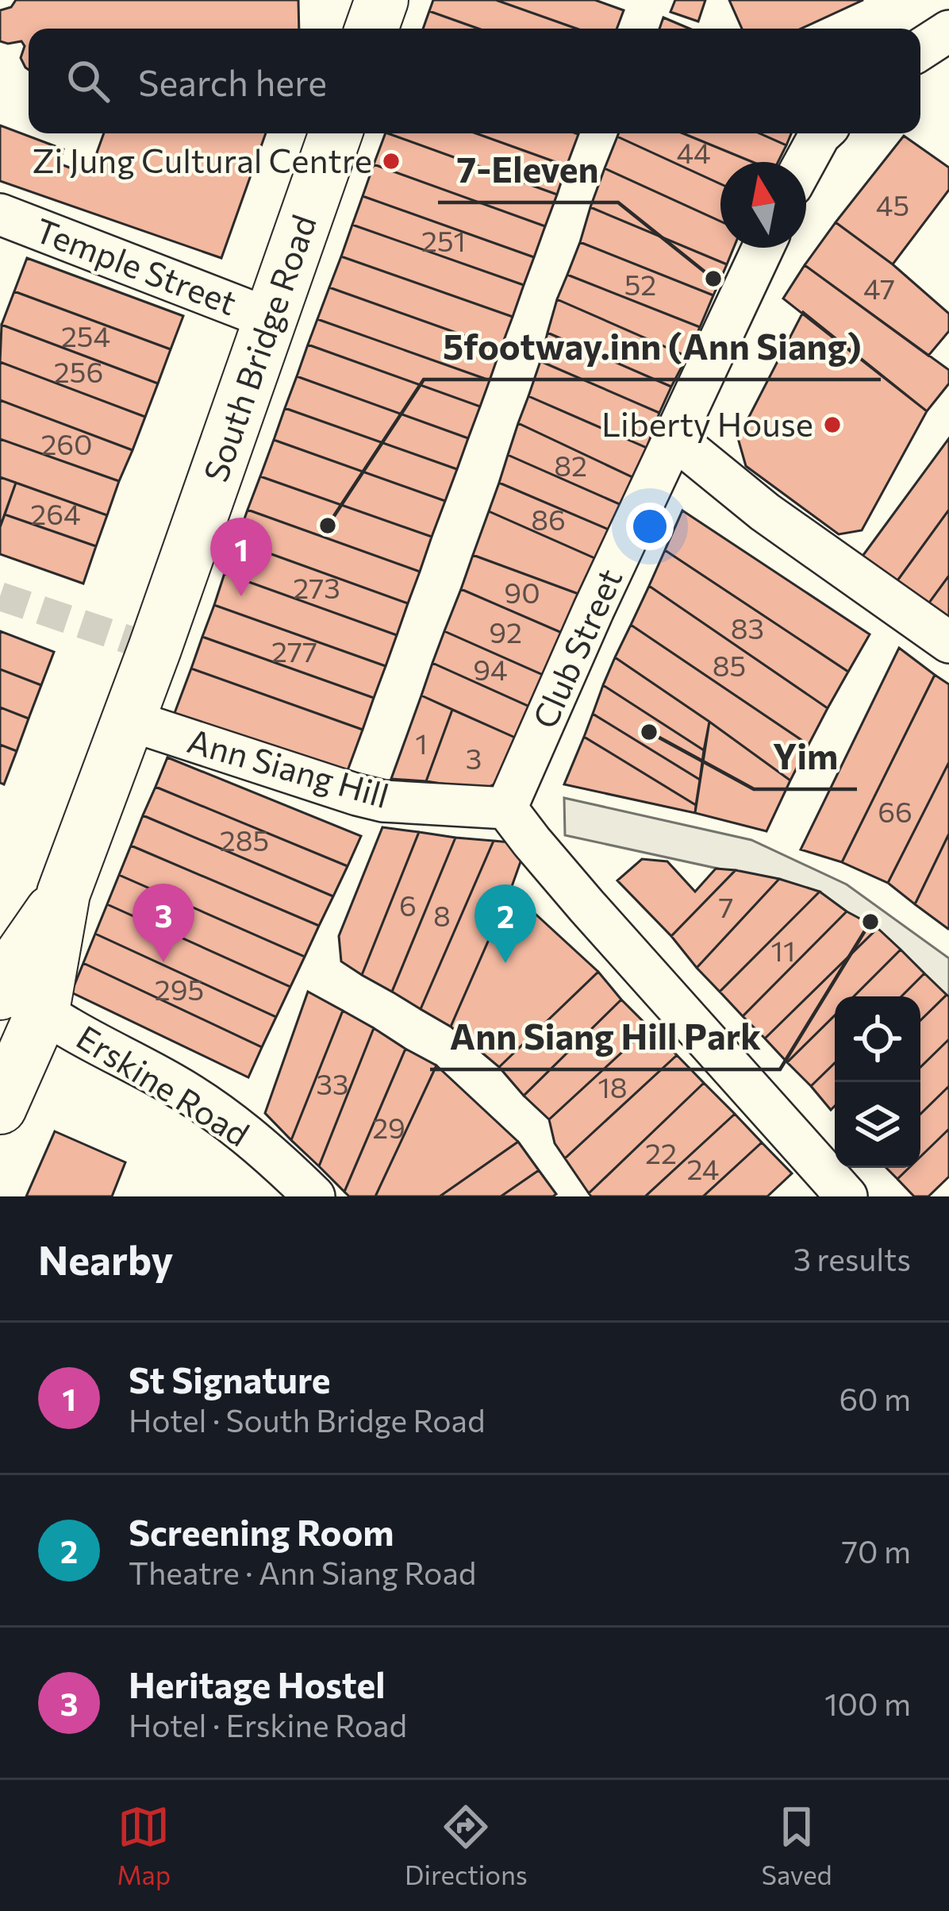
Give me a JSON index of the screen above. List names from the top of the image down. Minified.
{"streets":{"main road":["South Bridge Road"],"street":["Temple Street","Club Street","Ann Siang Hill","Erskine Road"]},"crossings":[["Temple Street","South Bridge Road"],["South Bridge Road","Ann Siang Hill"],["South Bridge Road","Erskine Road"],["Club Street","Ann Siang Hill"]],"places":["Zi Jung Cultural Centre","7-Eleven","Liberty House","5footway.inn (Ann Siang)","Yim","Ann Siang Hill Park"],"house_numbers":["44","45","251","52","47","254","256","260","82","264","86","273","90","83","92","277","85","94","1","3","66","285","6","7","8","11","295","33","18","29","22","24"],"north":"top","page":{"search":"Search here","pins":["1","3","2"],"heading":["Nearby","3 results"],"list":[{"mark":"1","name":"St Signature","note":"Hotel · South Bridge Road","value":"60 m"},{"mark":"2","name":"Screening Room","note":"Theatre · Ann Siang Road","value":"70 m"},{"mark":"3","name":"Heritage Hostel","note":"Hotel · Erskine Road","value":"100 m"}],"nav":["Map","Directions","Saved"]}}
